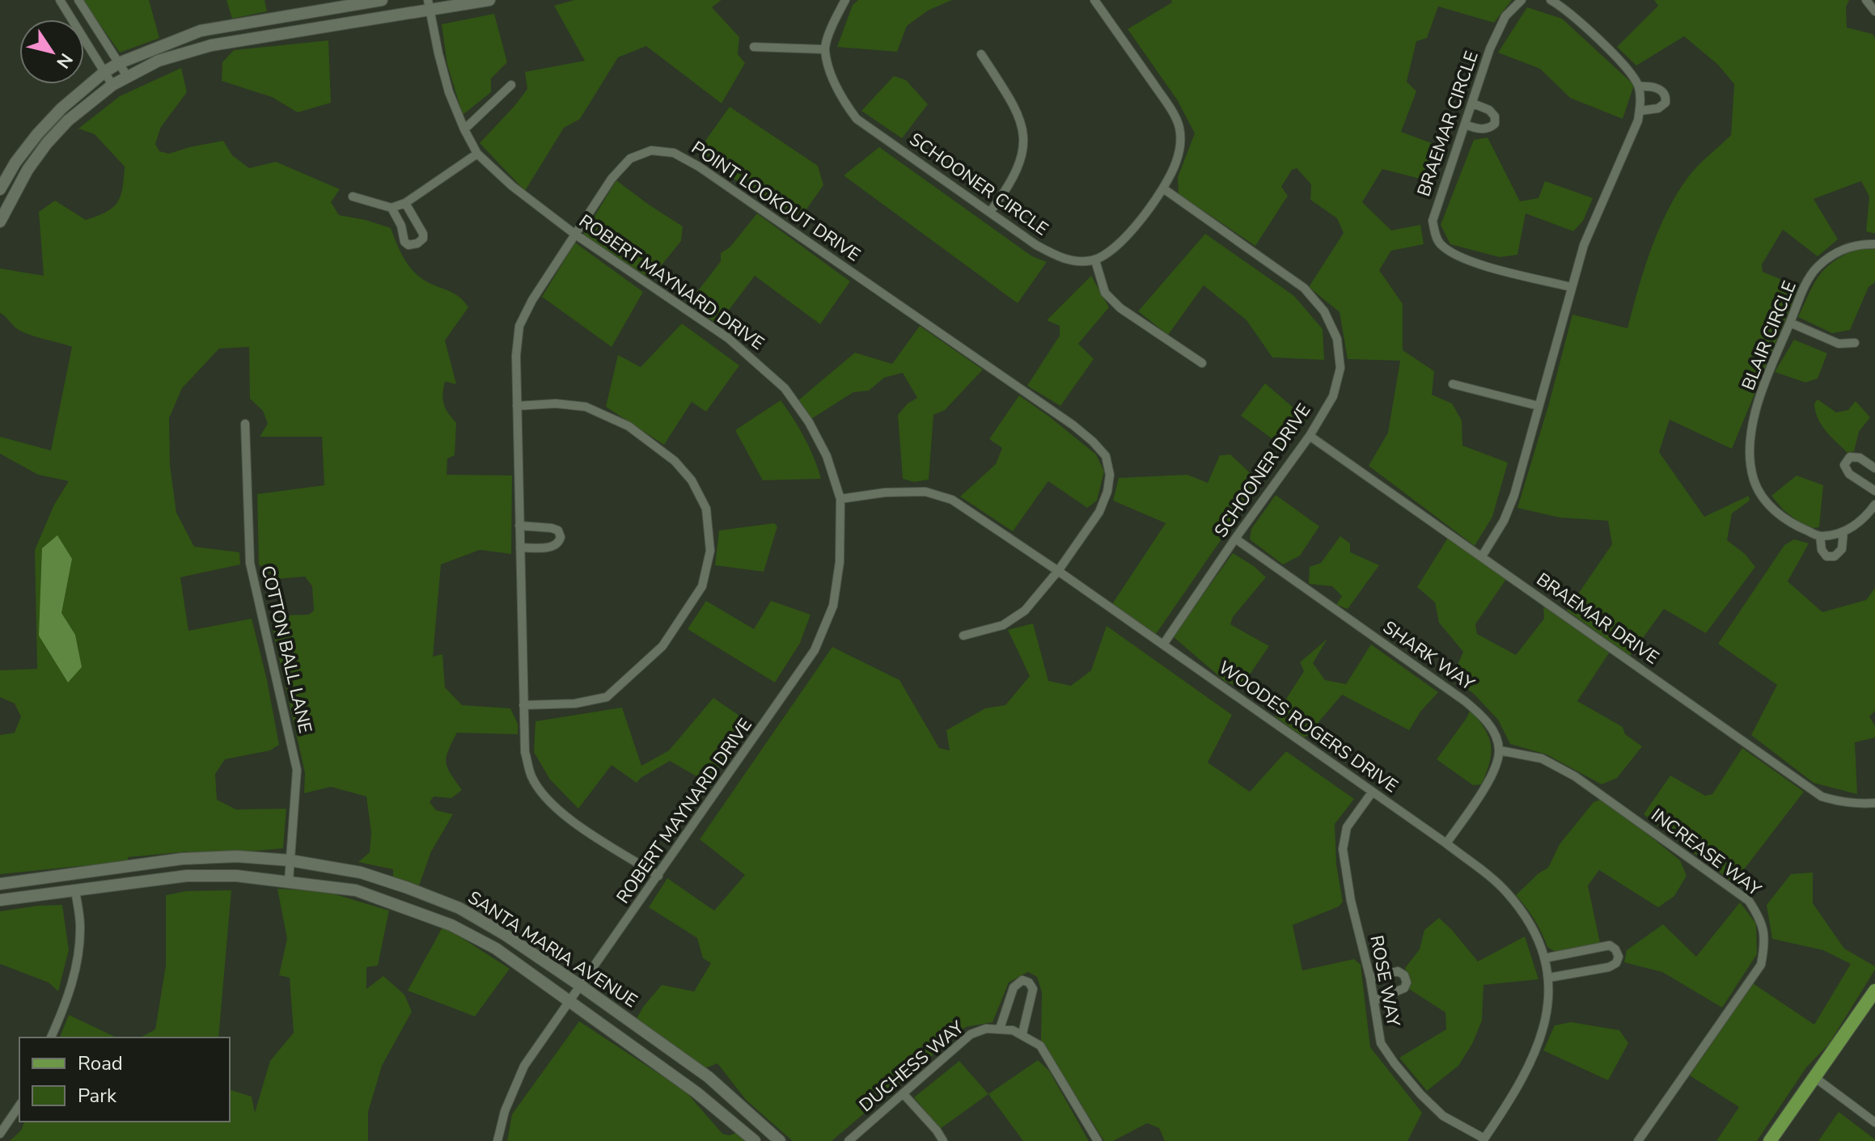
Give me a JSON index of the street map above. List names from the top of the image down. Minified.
{"streets":{"street":["BRAEMAR CIRCLE","SCHOONER CIRCLE","POINT LOOKOUT DRIVE","ROBERT MAYNARD DRIVE","BLAIR CIRCLE","SCHOONER DRIVE","BRAEMAR DRIVE","COTTON BALL LANE","SHARK WAY","WOODES ROGERS DRIVE","INCREASE WAY","SANTA MARIA AVENUE","ROSE WAY","DUCHESS WAY"]},"crossings":[["POINT LOOKOUT DRIVE","ROBERT MAYNARD DRIVE"],["POINT LOOKOUT DRIVE","WOODES ROGERS DRIVE"],["ROBERT MAYNARD DRIVE","WOODES ROGERS DRIVE"],["ROBERT MAYNARD DRIVE","SANTA MARIA AVENUE"],["SCHOONER DRIVE","BRAEMAR DRIVE"],["SCHOONER DRIVE","SHARK WAY"],["SCHOONER DRIVE","WOODES ROGERS DRIVE"],["COTTON BALL LANE","SANTA MARIA AVENUE"],["SHARK WAY","INCREASE WAY"],["WOODES ROGERS DRIVE","ROSE WAY"]],"legend":["Road","Park"],"north":"bottom right"}
